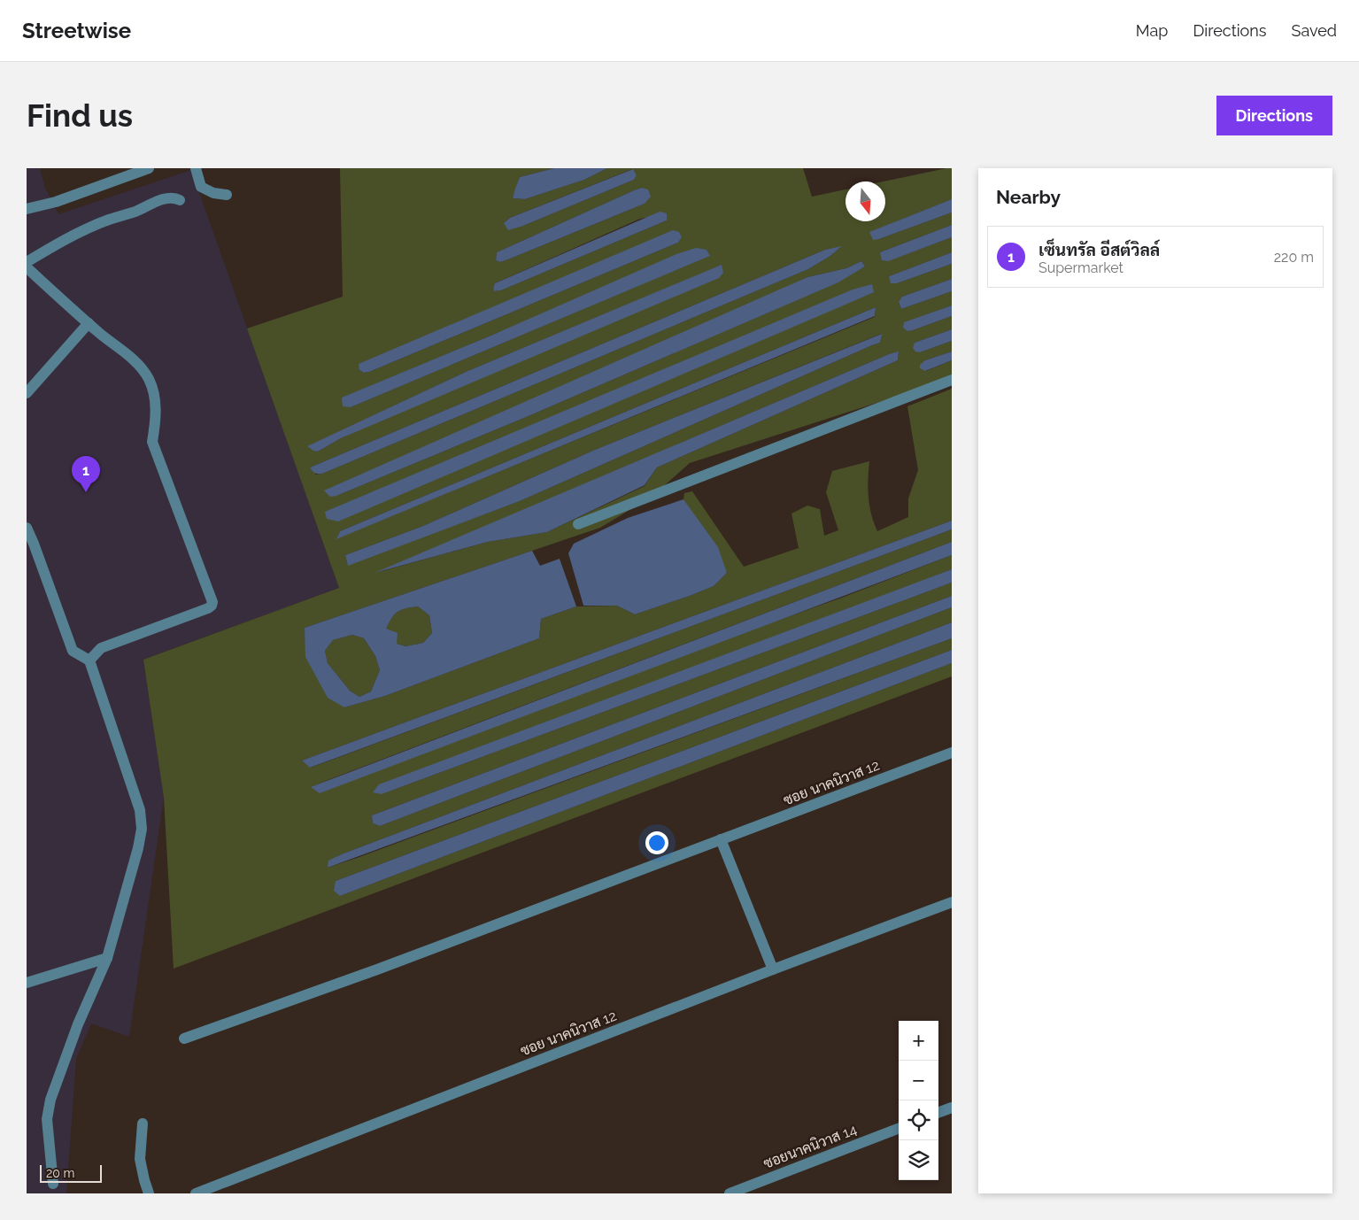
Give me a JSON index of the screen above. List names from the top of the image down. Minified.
{"streets":{"street":["ซอย นาคนิวาส 12","ซอยนาคนิวาส 14"]},"scale_bar":"20 m","north":"bottom","page":{"header":"Streetwise","nav":["Map","Directions","Saved"],"buttons":"Directions","title":"Find us","heading":"Nearby","list":[{"mark":"1","name":"เซ็นทรัล อีสต์วิลล์","note":"Supermarket","value":"220 m"}],"pins":"1","map_buttons":["+","−"],"scale":"20 m"}}
